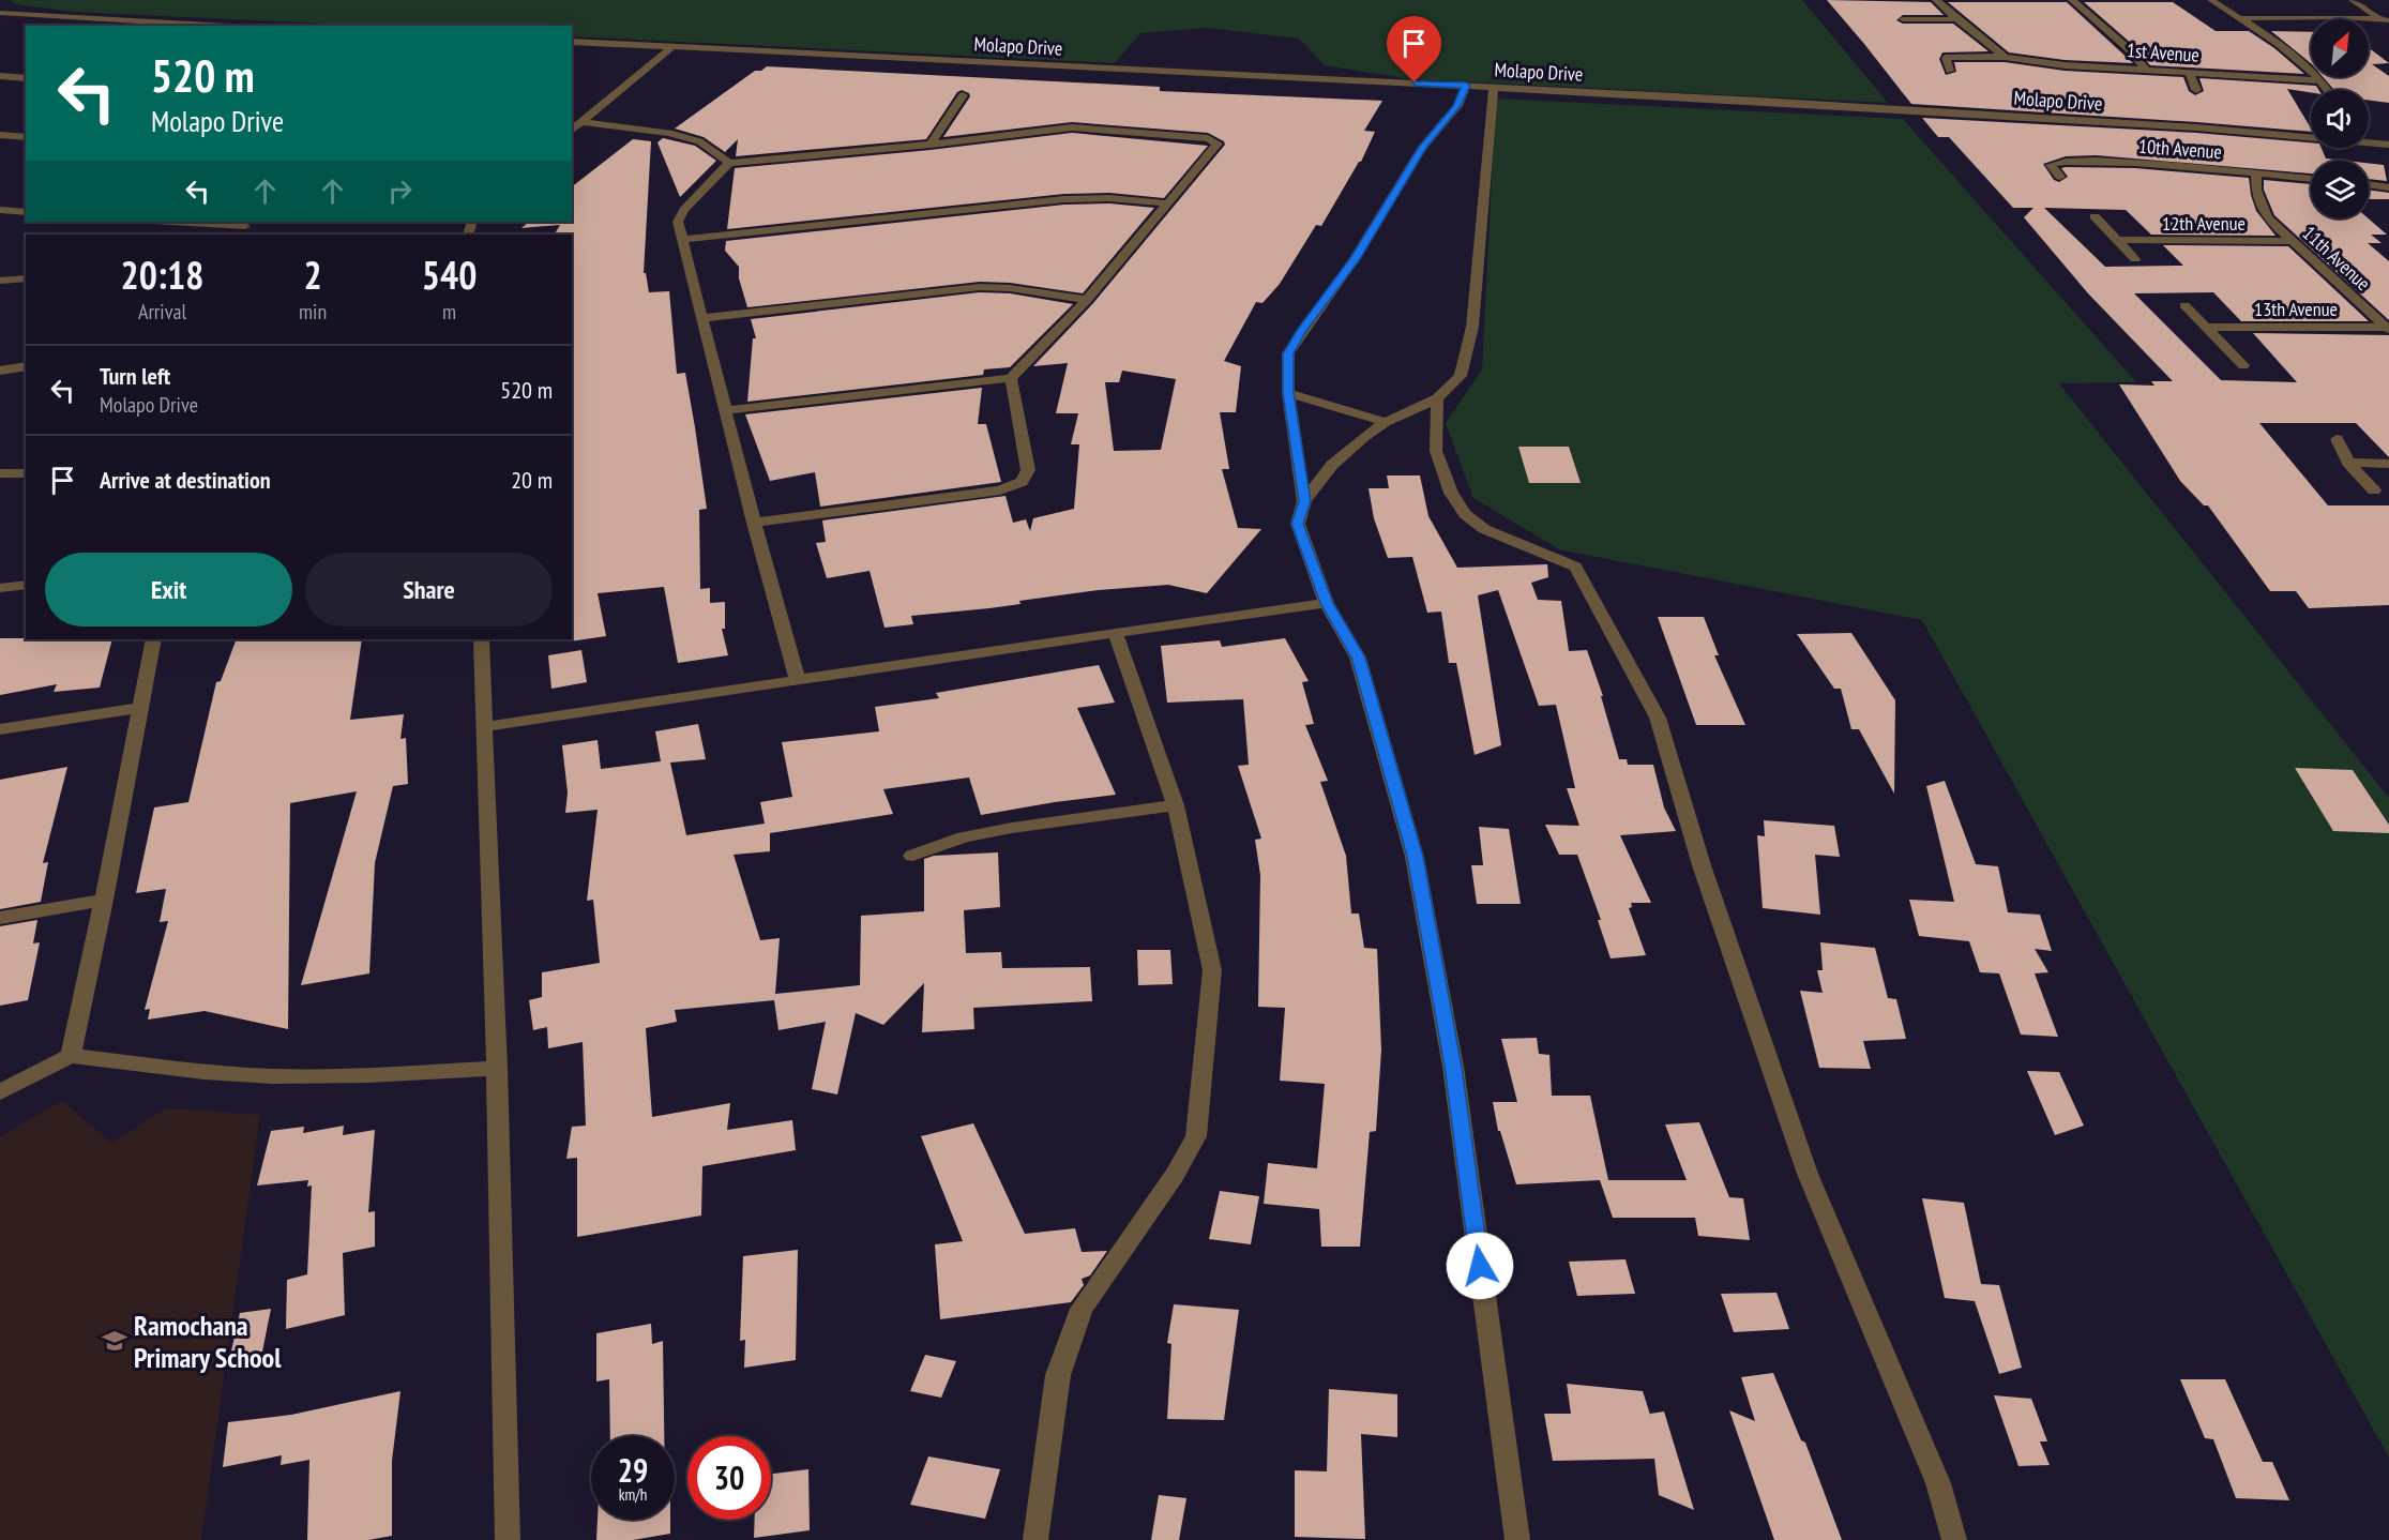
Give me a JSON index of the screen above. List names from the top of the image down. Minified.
{"streets":{"street":["Molapo Drive","1st Avenue","10th Avenue","12th Avenue","11th Avenue","13th Avenue"]},"crossings":[["10th Avenue","11th Avenue"],["12th Avenue","11th Avenue"],["11th Avenue","13th Avenue"]],"places":{"school or university":["Ramochana Primary School"]},"north":"top right","page":{"turn":["520 m","Molapo Drive"],"eta":["20:18","Arrival","2","min","540","m"],"list":[{"name":"Turn left","note":"Molapo Drive","value":"520 m"},{"name":"Arrive at destination","value":"20 m"}],"buttons":["Exit","Share"],"speed":"29 km/h","limit":"30"}}
